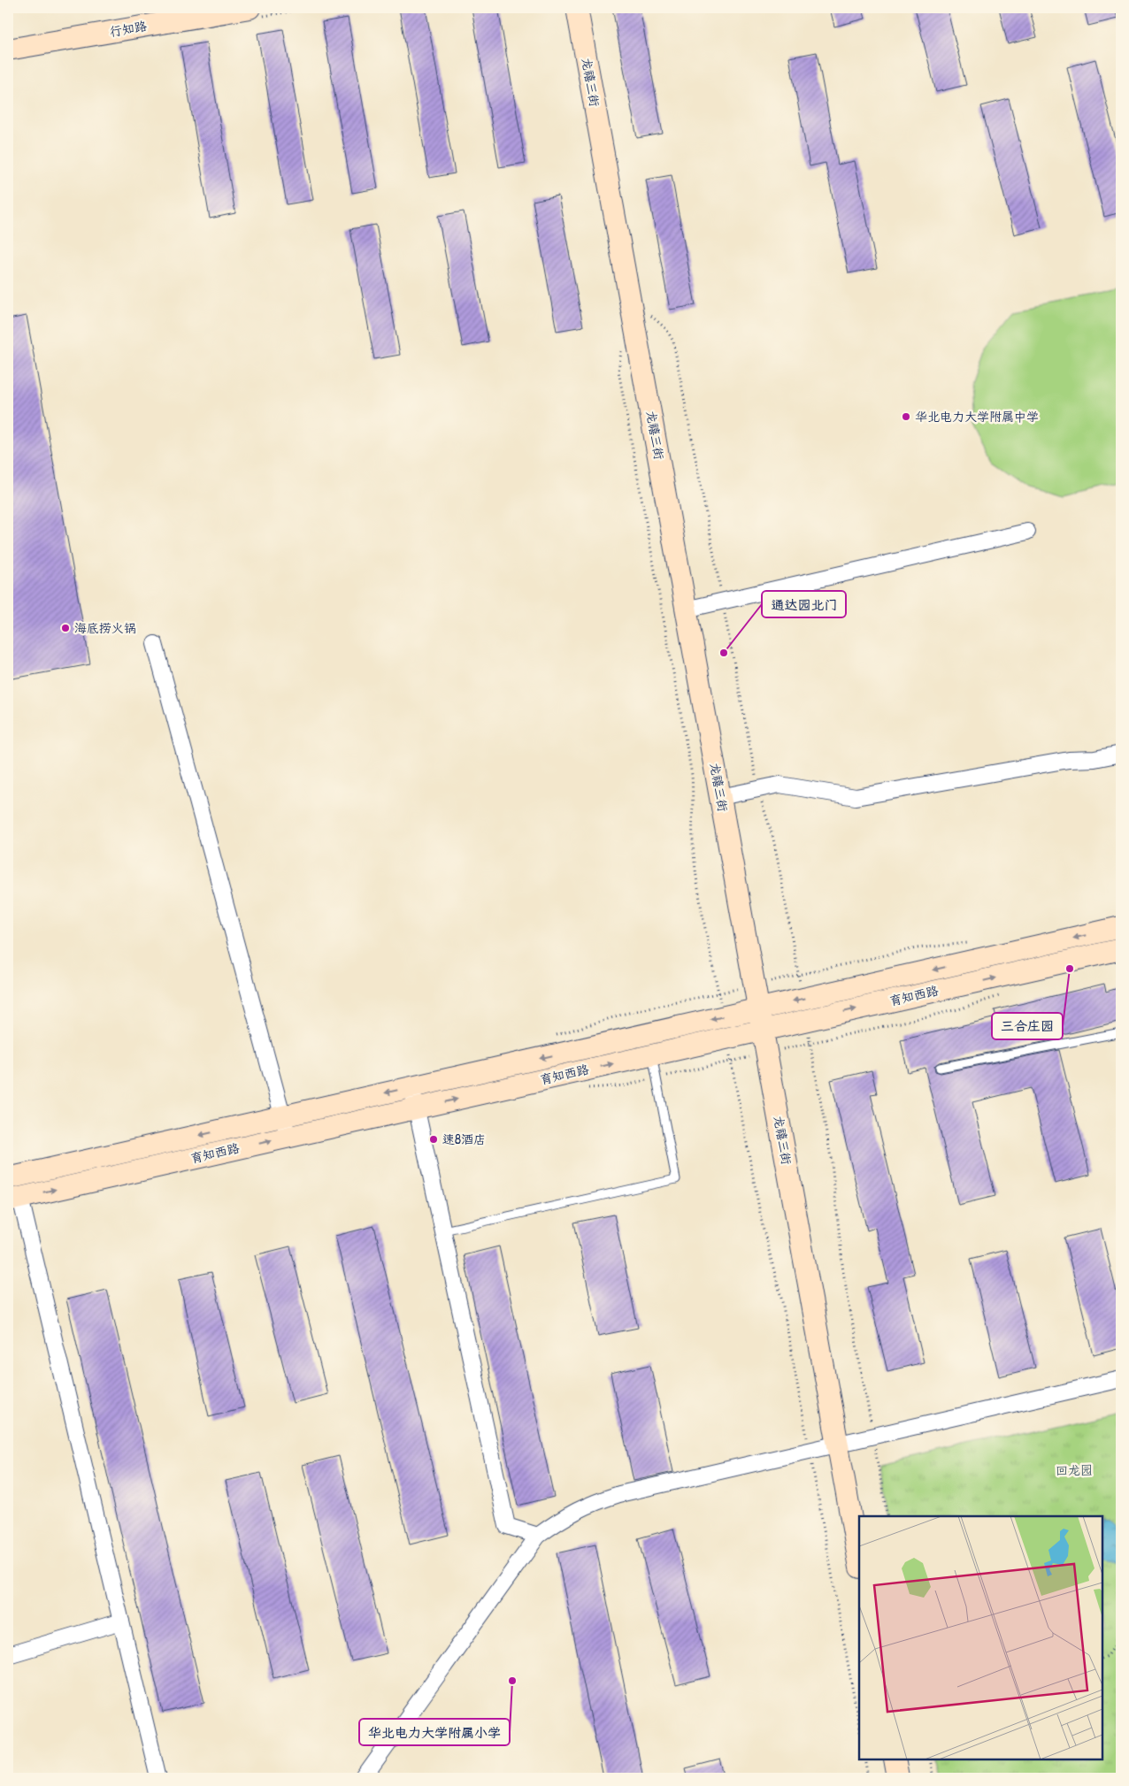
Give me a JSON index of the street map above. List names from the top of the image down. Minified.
{"streets":{"street":["行知路","龙禧三街","育知西路"]},"crossings":[["龙禧三街","育知西路"]],"parks":["回龙园"],"places":["华北电力大学附属中学","海底捞火锅","通达园北门","三合庄园","速8酒店","华北电力大学附属小学"]}
